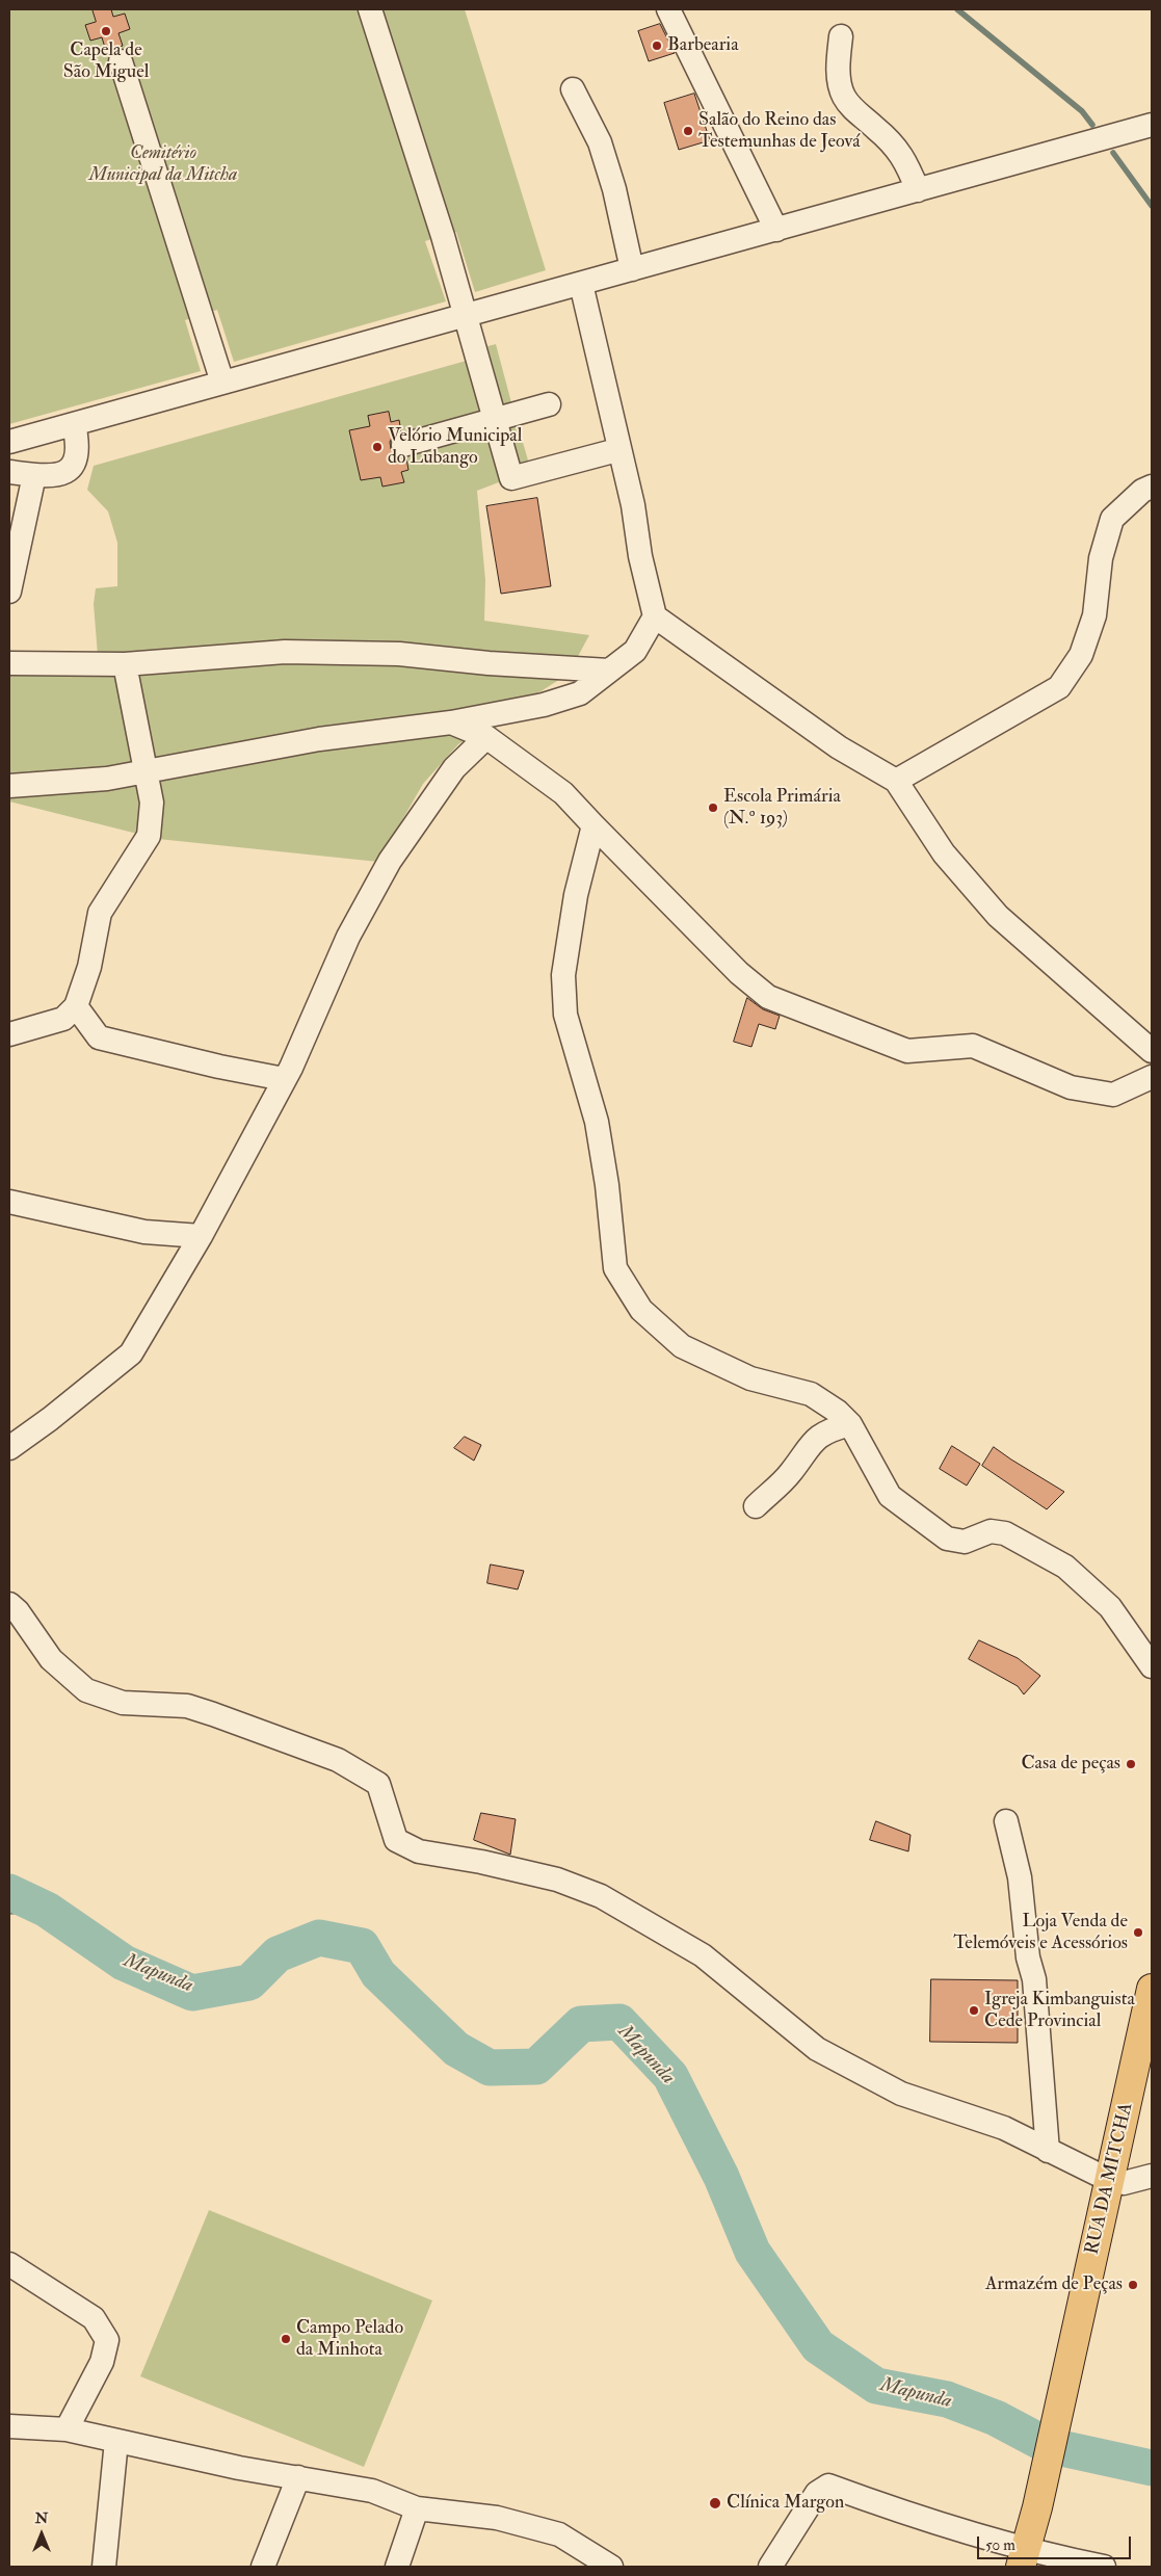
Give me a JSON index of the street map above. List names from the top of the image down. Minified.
{"streets":{"main road":["RUA DA MITCHA"]},"water":["Mapunda"],"parks":["Cemitério Municipal da Mitcha"],"places":["Capela de São Miguel","Barbearia","Salão do Reino das Testemunhas de Jeová","Velório Municipal do Lubango","Escola Primária (N.º 193)","Casa de peças","Loja Venda de Telemóveis e Acessórios","Igreja Kimbanguista Cede Provincial","Armazém de Peças","Campo Pelado da Minhota","Clínica Margon"],"scale_bar":"50 m","north":"top"}
